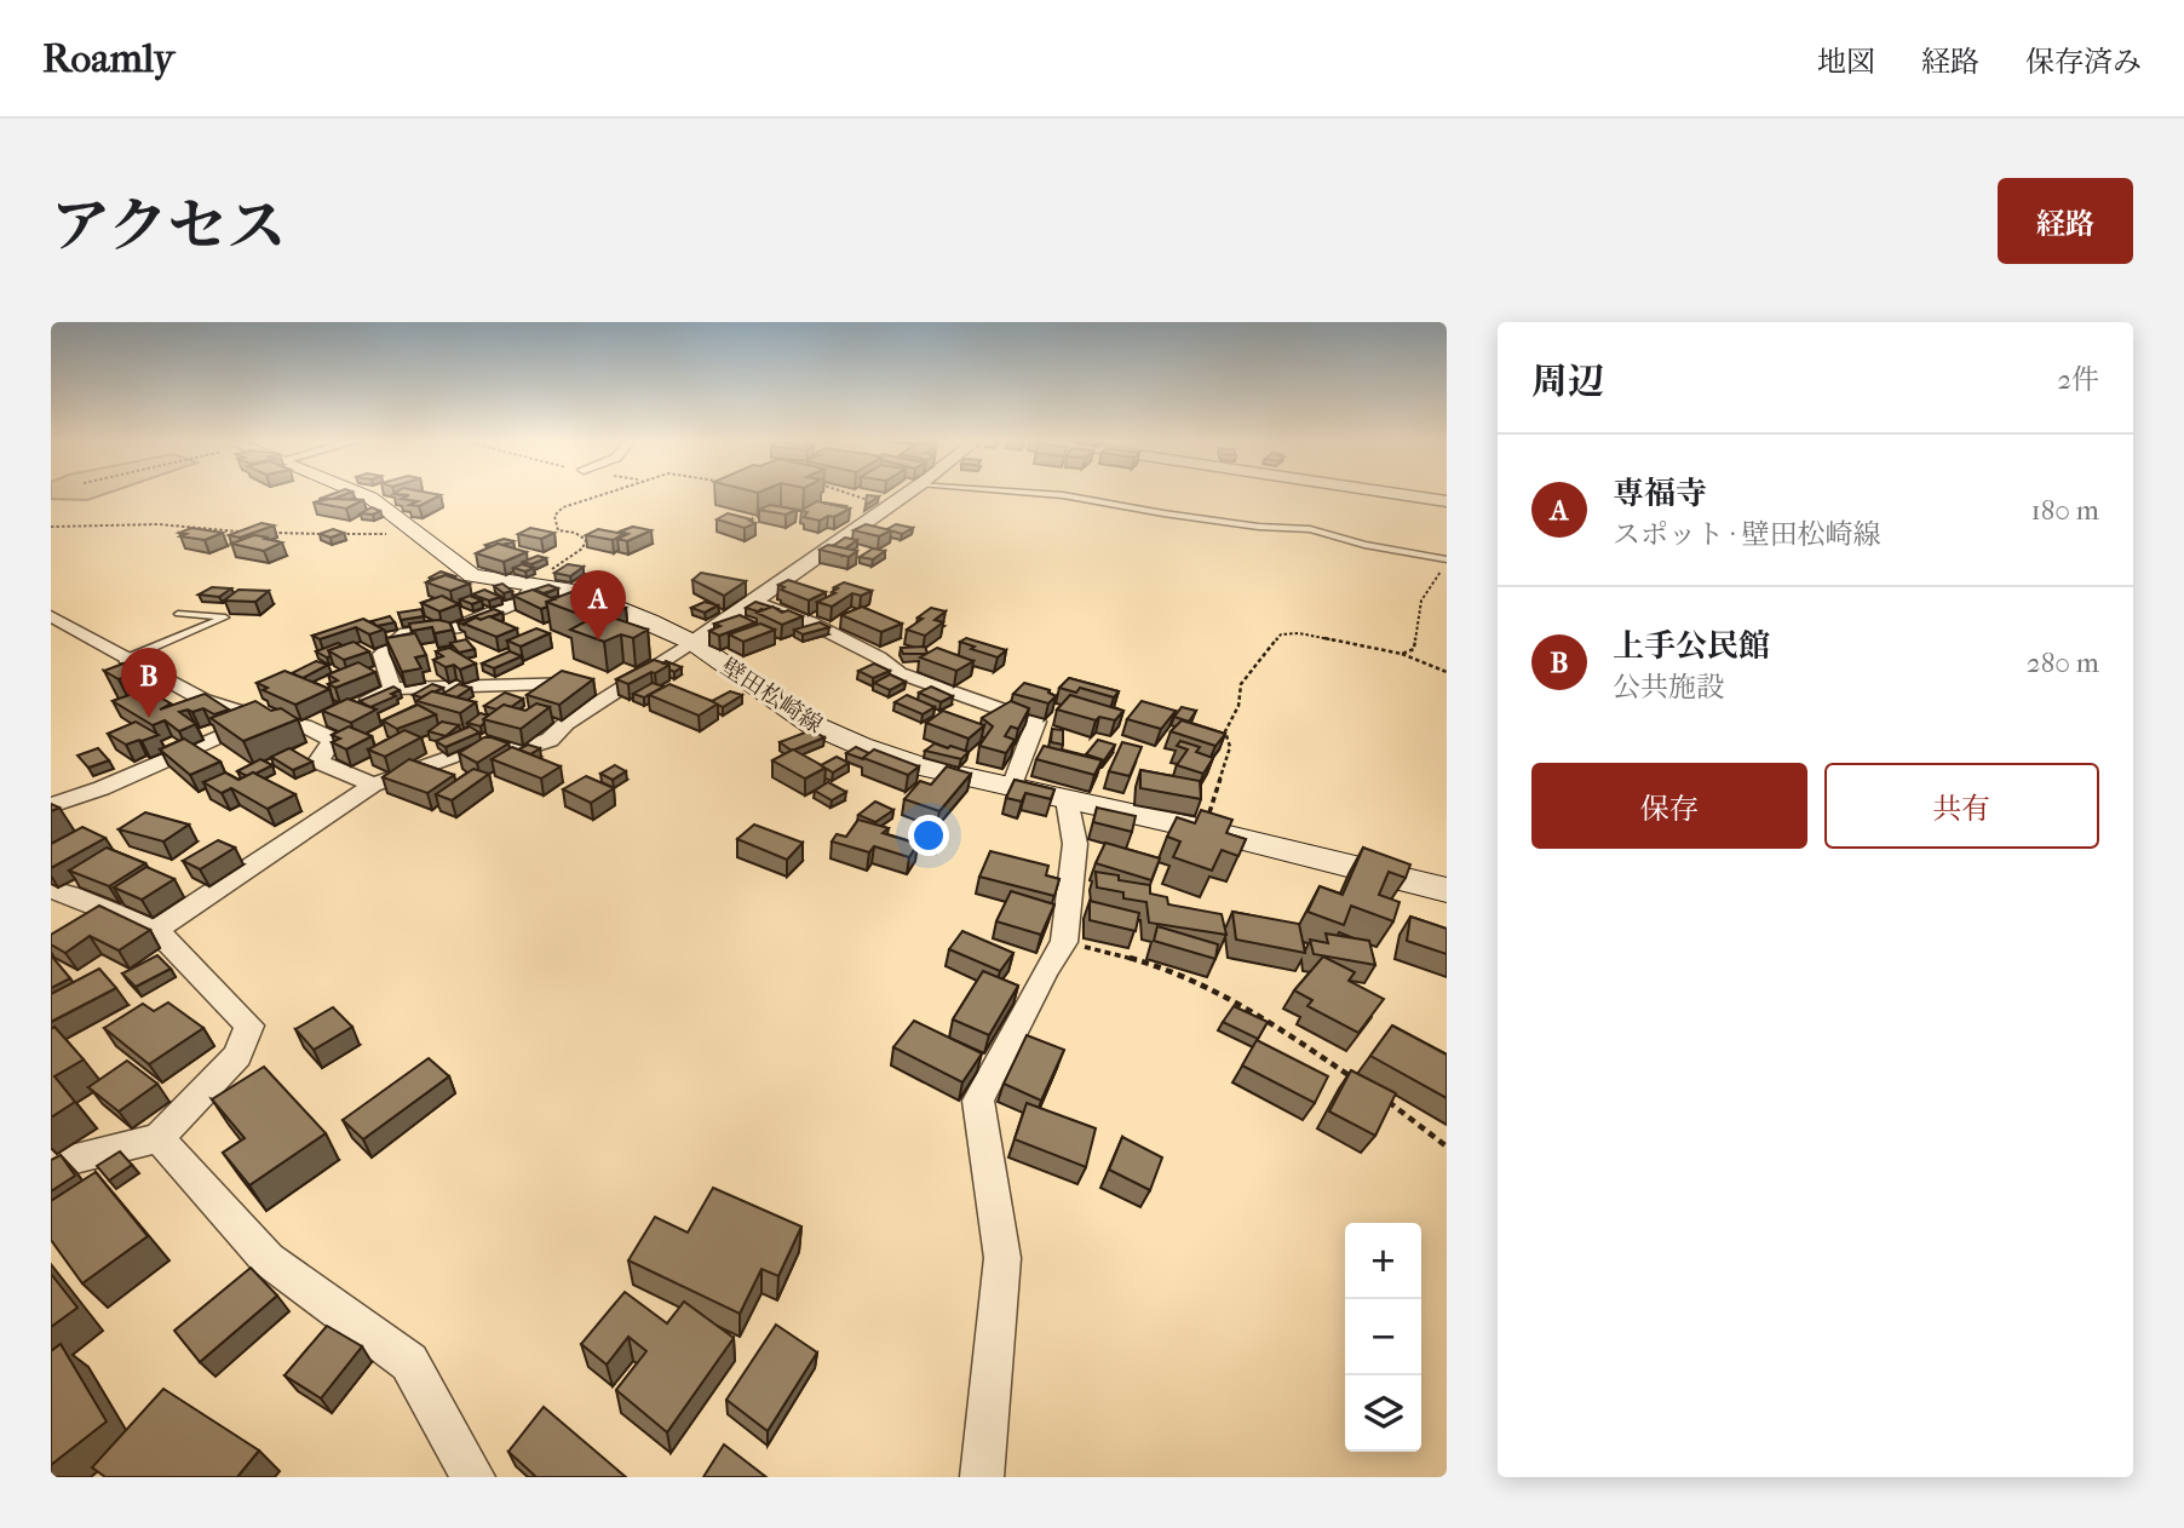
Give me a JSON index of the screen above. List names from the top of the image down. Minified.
{"streets":{"main road":["壁田松崎線"]},"page":{"header":"Roamly","nav":["地図","経路","保存済み"],"title":"アクセス","buttons":["経路",["保存","共有"]],"heading":["周辺","2件"],"list":[{"mark":"A","name":"専福寺","note":"スポット · 壁田松崎線","value":"180 m"},{"mark":"B","name":"上手公民館","note":"公共施設","value":"280 m"}],"pins":["A","B"],"map_buttons":["+","−"]}}
